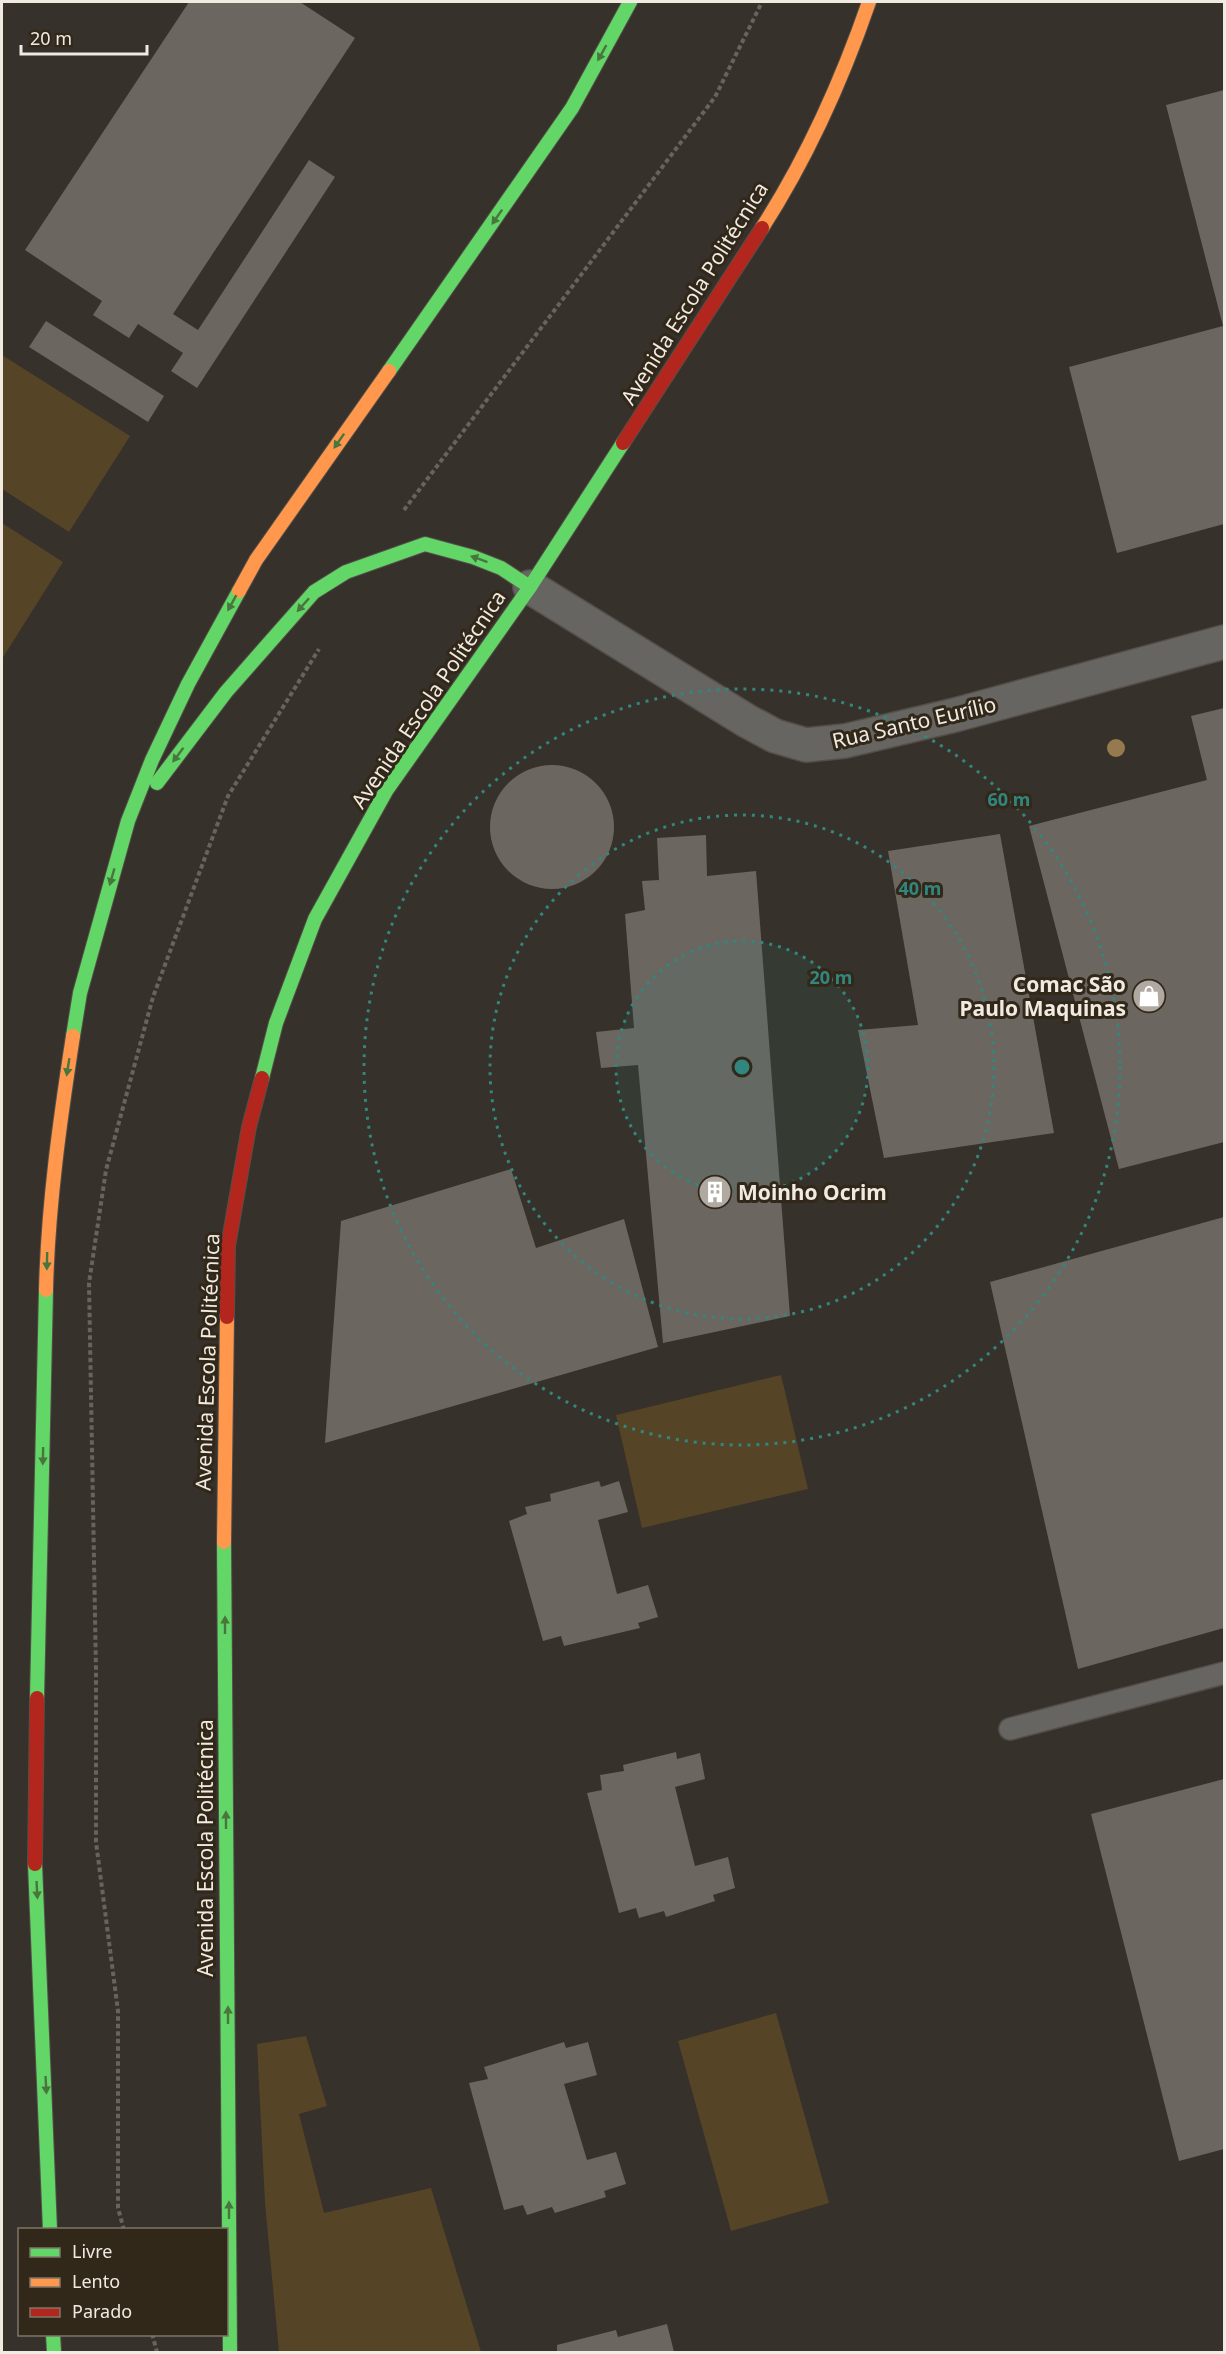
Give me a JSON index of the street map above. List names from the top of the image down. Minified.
{"streets":{"highway":["Avenida Escola Politécnica"],"street":["Rua Santo Eurílio"]},"crossings":[["Avenida Escola Politécnica","Rua Santo Eurílio"]],"one_way":["Avenida Escola Politécnica"],"places":{"shop":["Comac São Paulo Maquinas"],"building":["Moinho Ocrim"]},"legend":["Livre","Lento","Parado"],"scale_bar":"20 m","rings":["60 m","40 m","20 m"]}
